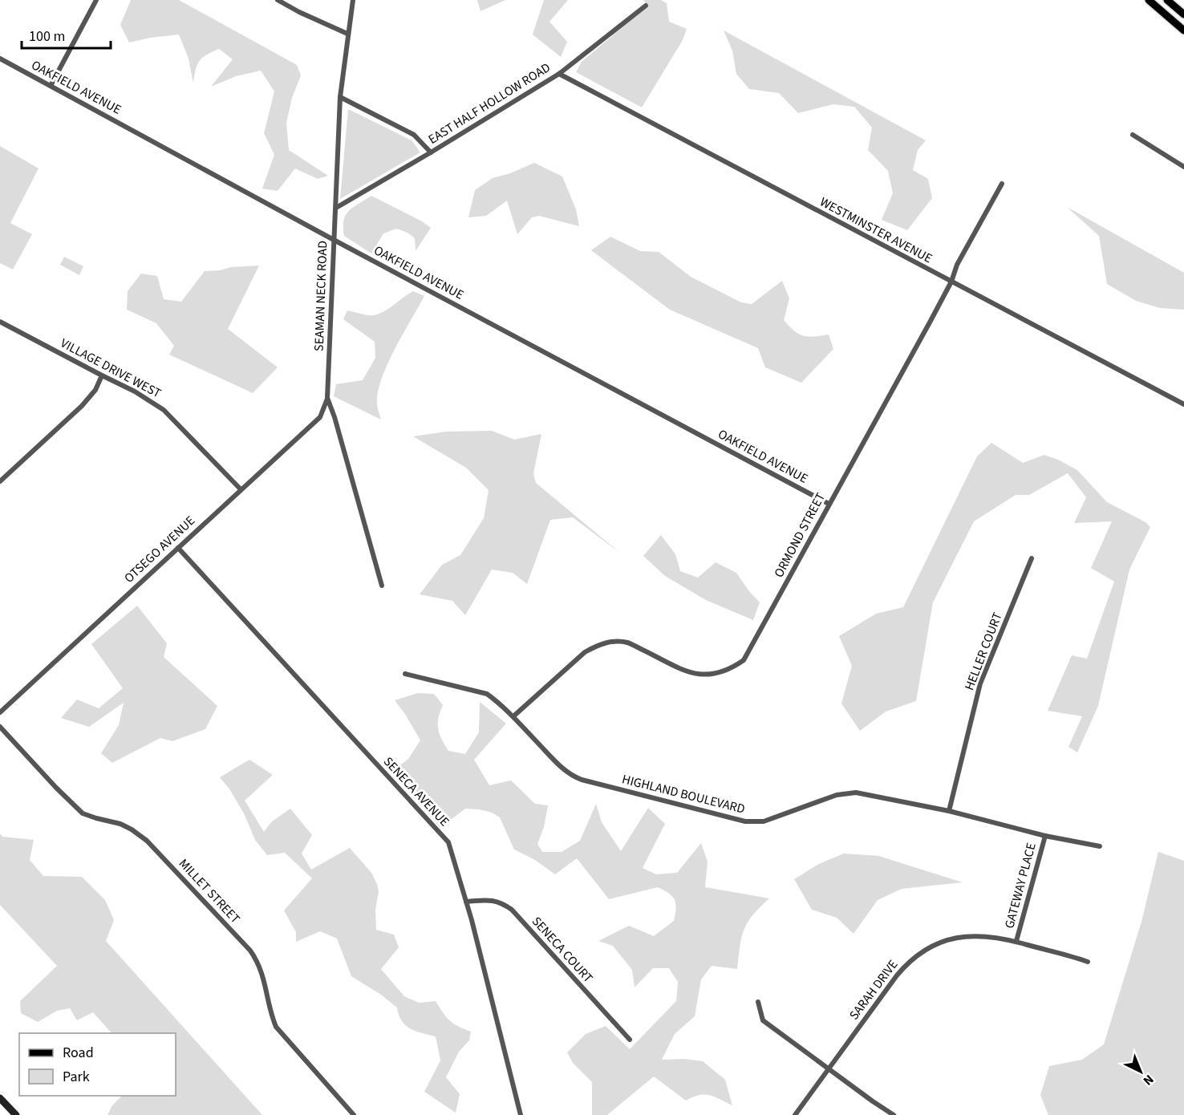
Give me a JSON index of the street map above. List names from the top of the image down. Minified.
{"streets":{"street":["OAKFIELD AVENUE","EAST HALF HOLLOW ROAD","WESTMINSTER AVENUE","SEAMAN NECK ROAD","VILLAGE DRIVE WEST","ORMOND STREET","OTSEGO AVENUE","HELLER COURT","SENECA AVENUE","HIGHLAND BOULEVARD","GATEWAY PLACE","MILLET STREET","SENECA COURT","SARAH DRIVE"]},"crossings":[["OAKFIELD AVENUE","SEAMAN NECK ROAD"],["OAKFIELD AVENUE","ORMOND STREET"],["EAST HALF HOLLOW ROAD","WESTMINSTER AVENUE"],["EAST HALF HOLLOW ROAD","SEAMAN NECK ROAD"],["WESTMINSTER AVENUE","ORMOND STREET"],["SEAMAN NECK ROAD","OTSEGO AVENUE"],["VILLAGE DRIVE WEST","OTSEGO AVENUE"],["ORMOND STREET","HIGHLAND BOULEVARD"],["OTSEGO AVENUE","SENECA AVENUE"],["HELLER COURT","HIGHLAND BOULEVARD"],["SENECA AVENUE","SENECA COURT"],["HIGHLAND BOULEVARD","GATEWAY PLACE"],["GATEWAY PLACE","SARAH DRIVE"]],"legend":["Road","Park"],"scale_bar":"100 m","north":"bottom right"}
